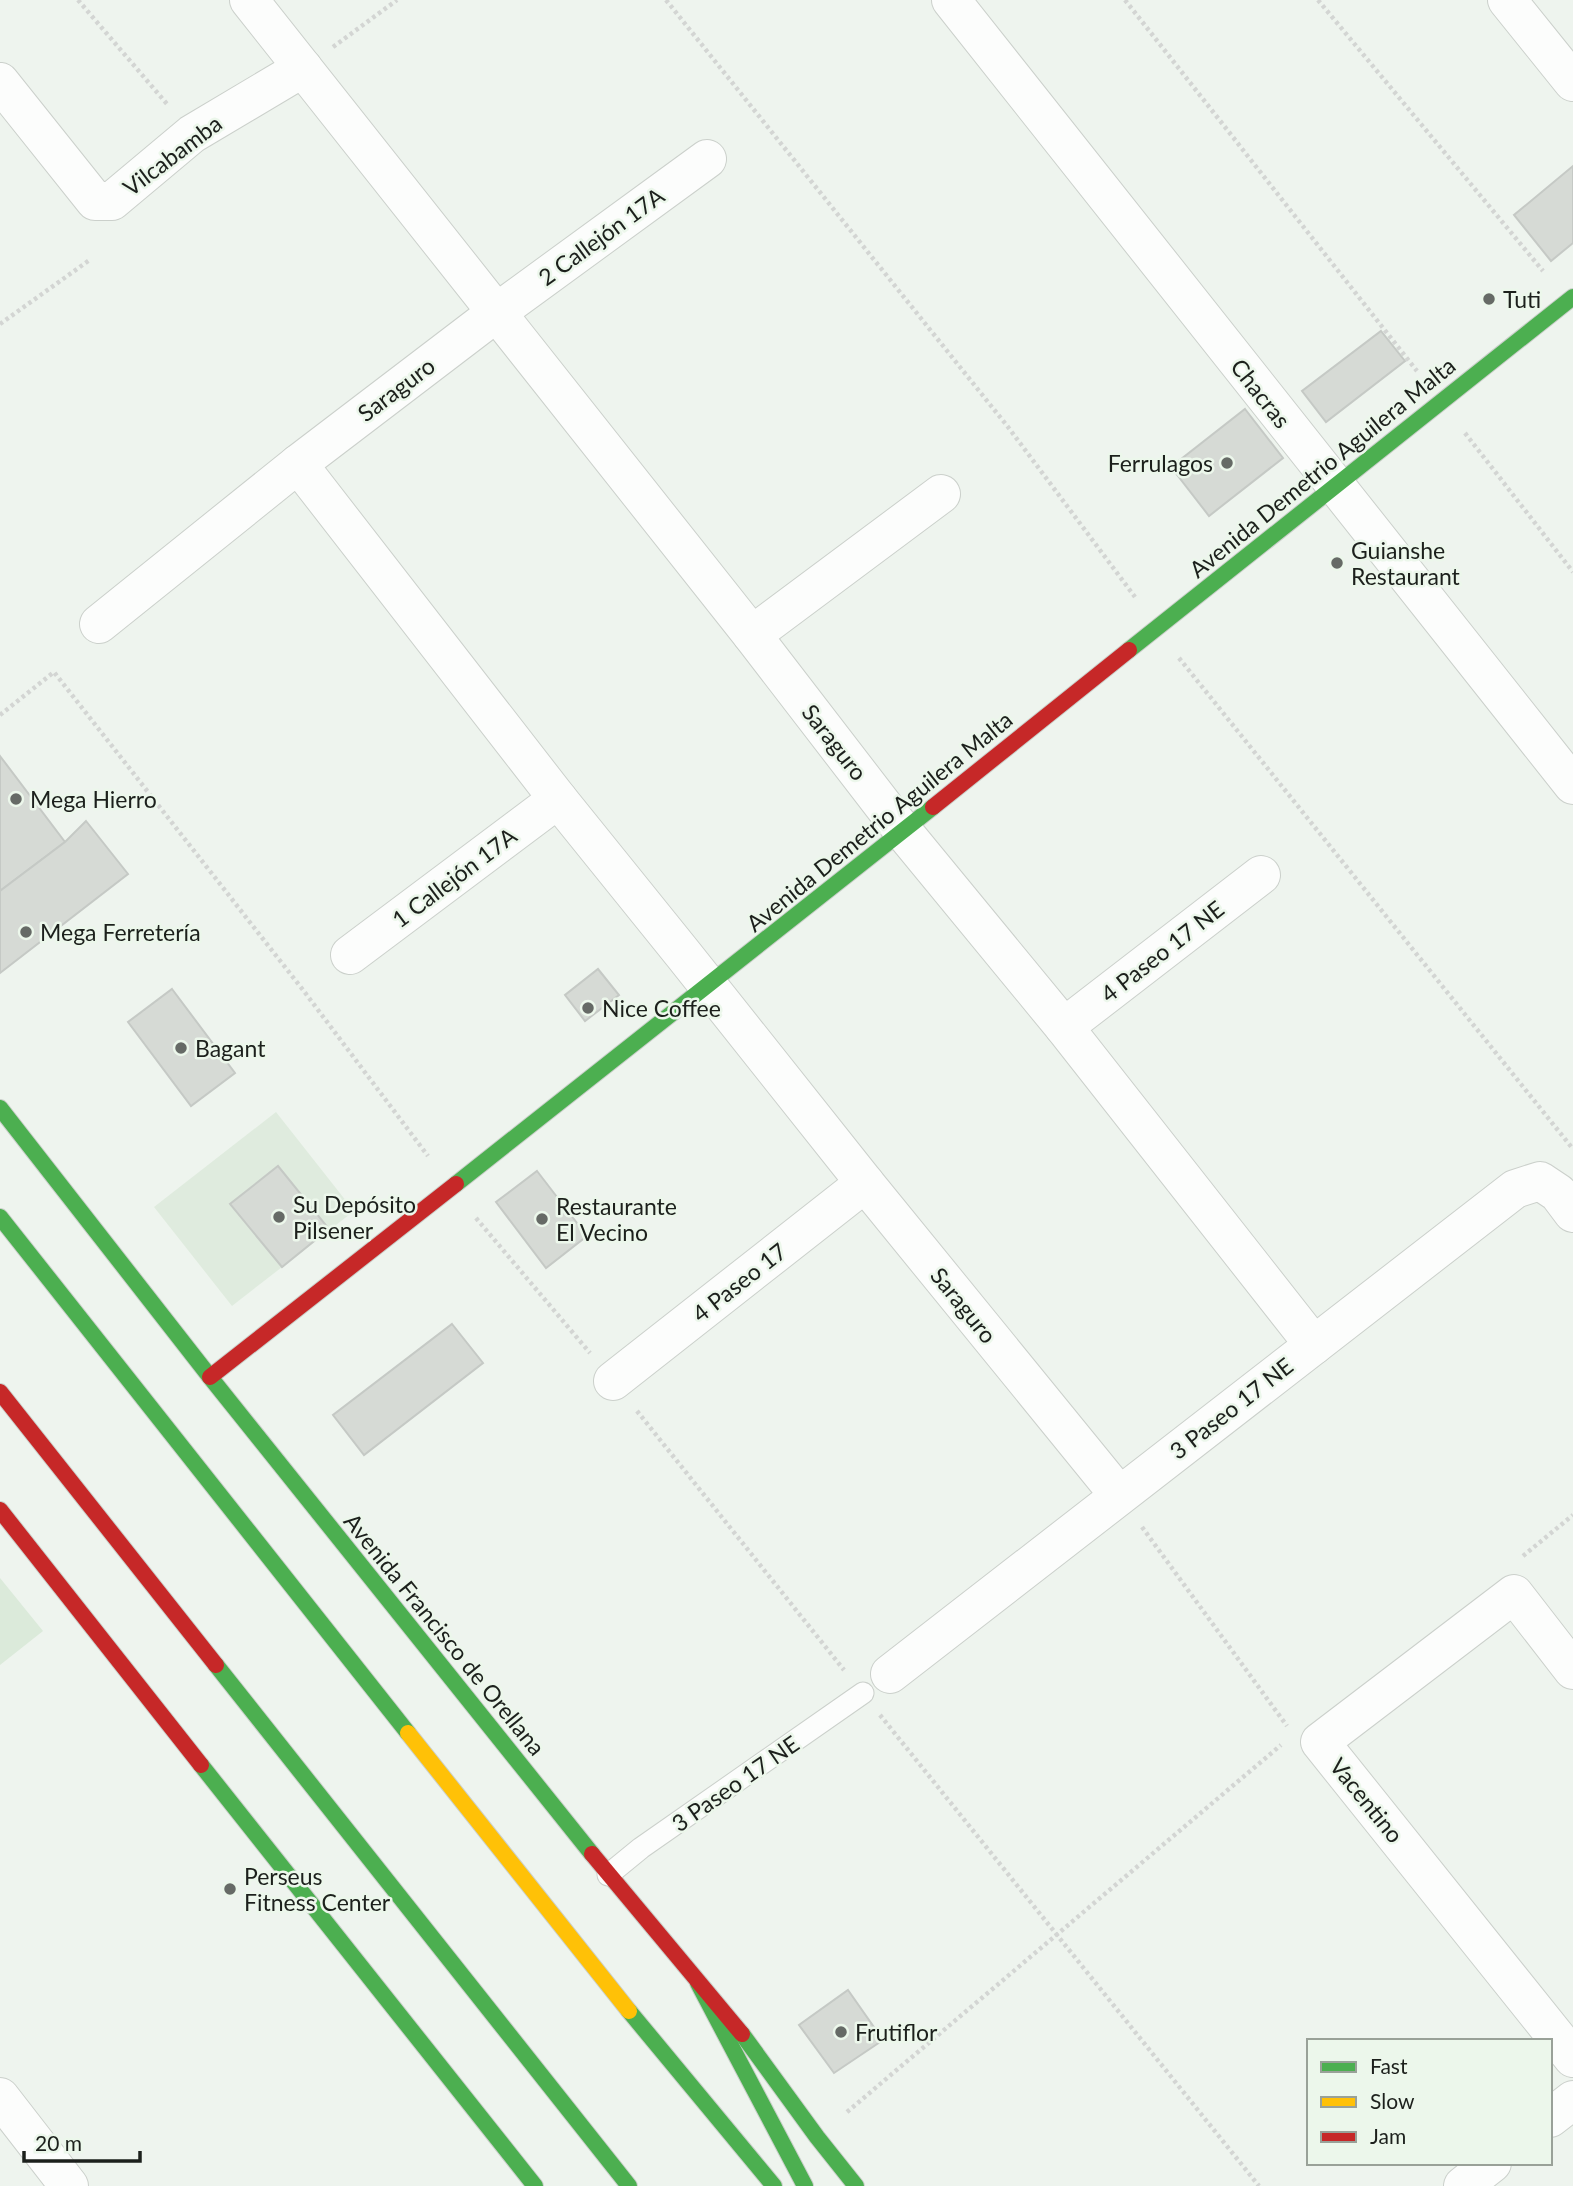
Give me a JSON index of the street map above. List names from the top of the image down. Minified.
{"streets":{"main road":["Avenida Demetrio Aguilera Malta","Avenida Francisco de Orellana"],"street":["Vilcabamba","2 Callejón 17A","Saraguro","Chacras","1 Callejón 17A","4 Paseo 17 NE","4 Paseo 17","3 Paseo 17 NE","Vacentino"]},"crossings":[["2 Callejón 17A","Saraguro"],["Saraguro","Avenida Demetrio Aguilera Malta"],["Saraguro","1 Callejón 17A"],["Saraguro","4 Paseo 17 NE"],["Saraguro","4 Paseo 17"],["Saraguro","3 Paseo 17 NE"],["Chacras","Avenida Demetrio Aguilera Malta"],["Avenida Demetrio Aguilera Malta","Avenida Francisco de Orellana"],["3 Paseo 17 NE","Avenida Francisco de Orellana"]],"places":["Tuti","Ferrulagos","Guianshe Restaurant","Mega Hierro","Mega Ferretería","Nice Coffee","Bagant","Su Depósito Pilsener","Restaurante El Vecino","Perseus Fitness Center","Frutiflor"],"legend":["Fast","Slow","Jam"],"scale_bar":"20 m"}
